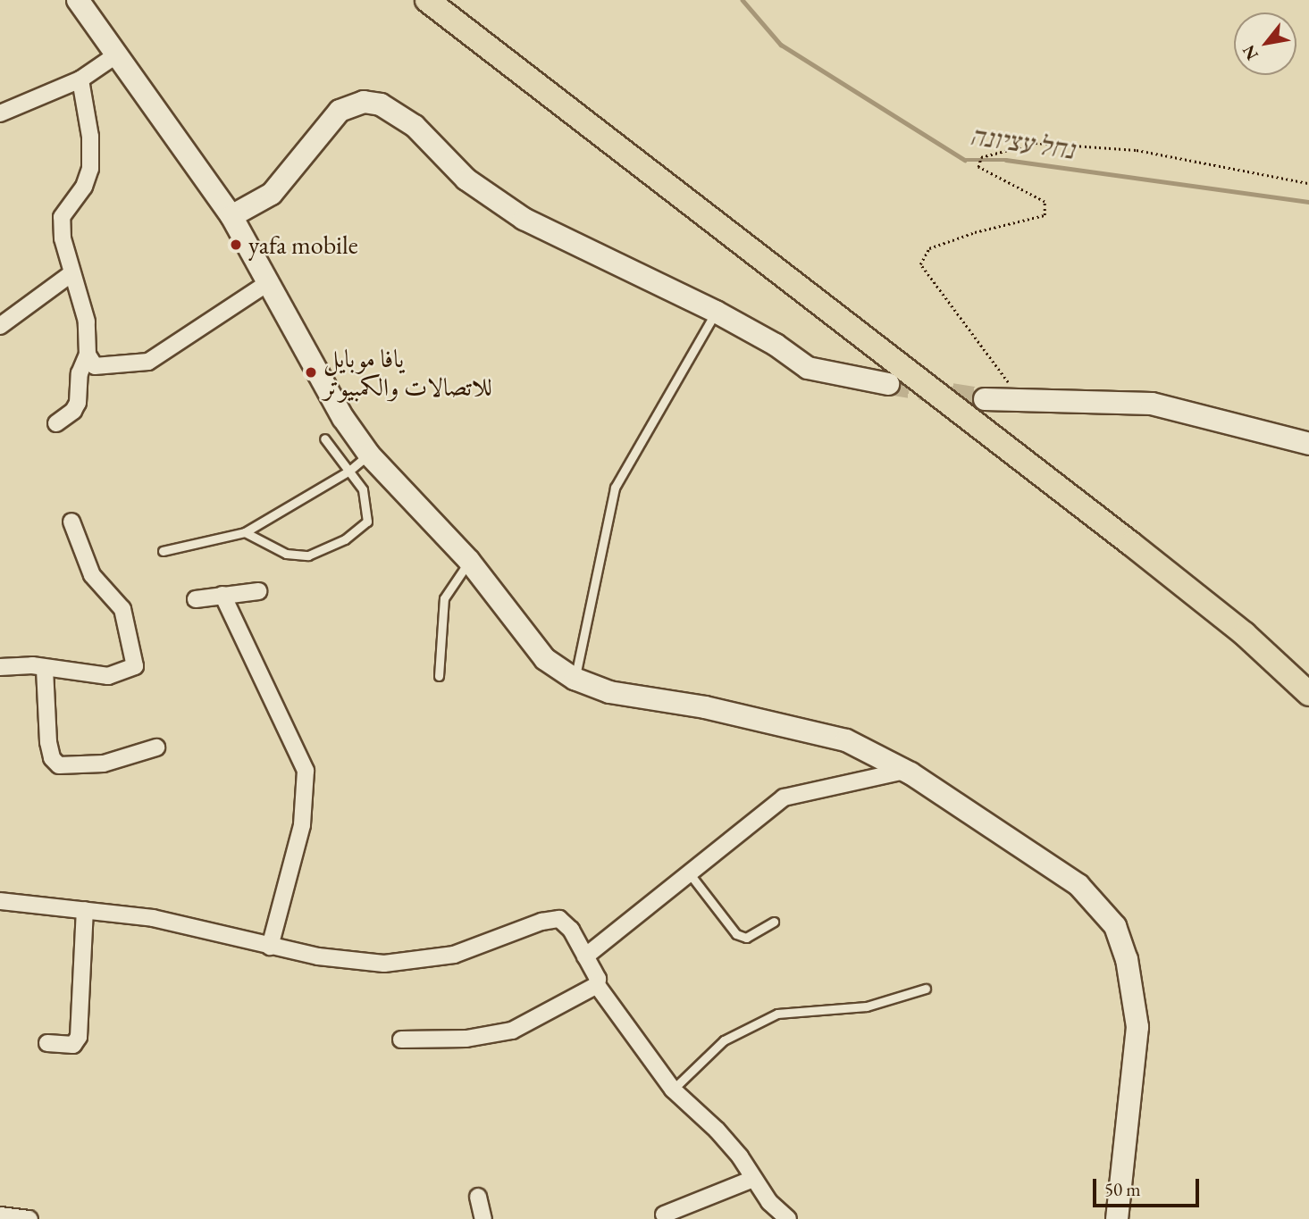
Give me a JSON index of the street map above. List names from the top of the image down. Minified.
{"water":["נחל עציונה"],"places":["yafa mobile","يافا موبايل للاتصالات والكمبيوتر"],"scale_bar":"50 m","north":"bottom left"}
